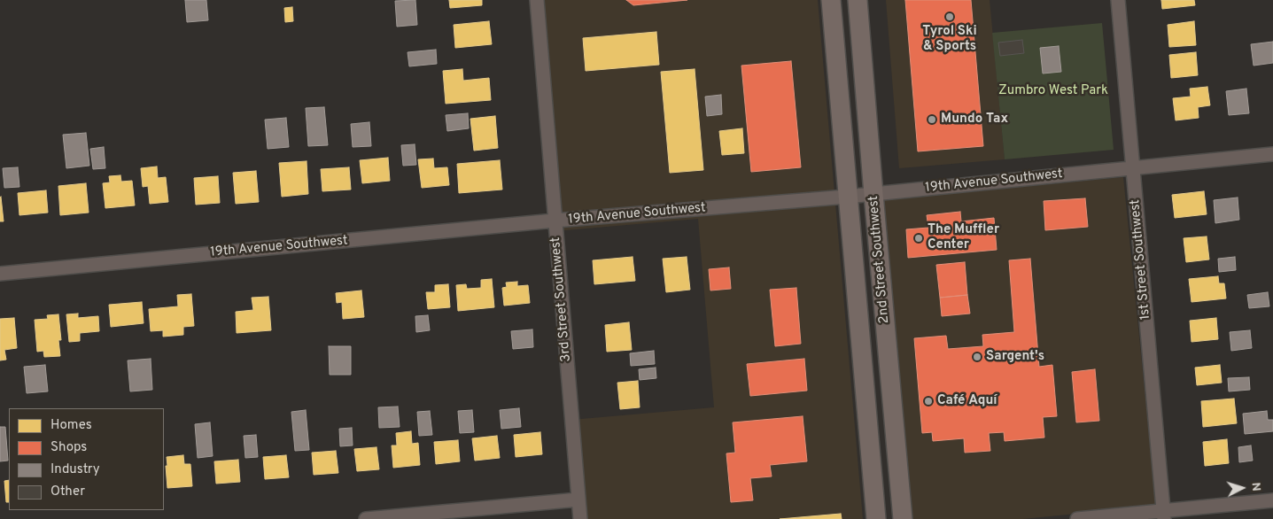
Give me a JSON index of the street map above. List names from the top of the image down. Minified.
{"streets":{"main road":["2nd Street Southwest"],"street":["19th Avenue Southwest","1st Street Southwest","3rd Street Southwest"]},"crossings":[["19th Avenue Southwest","2nd Street Southwest"],["19th Avenue Southwest","1st Street Southwest"],["19th Avenue Southwest","3rd Street Southwest"]],"parks":["Zumbro West Park"],"places":["Tyrol Ski & Sports","Mundo Tax","The Muffler Center","Sargent's","Café Aquí"],"legend":["Homes","Shops","Industry","Other"],"north":"right"}
